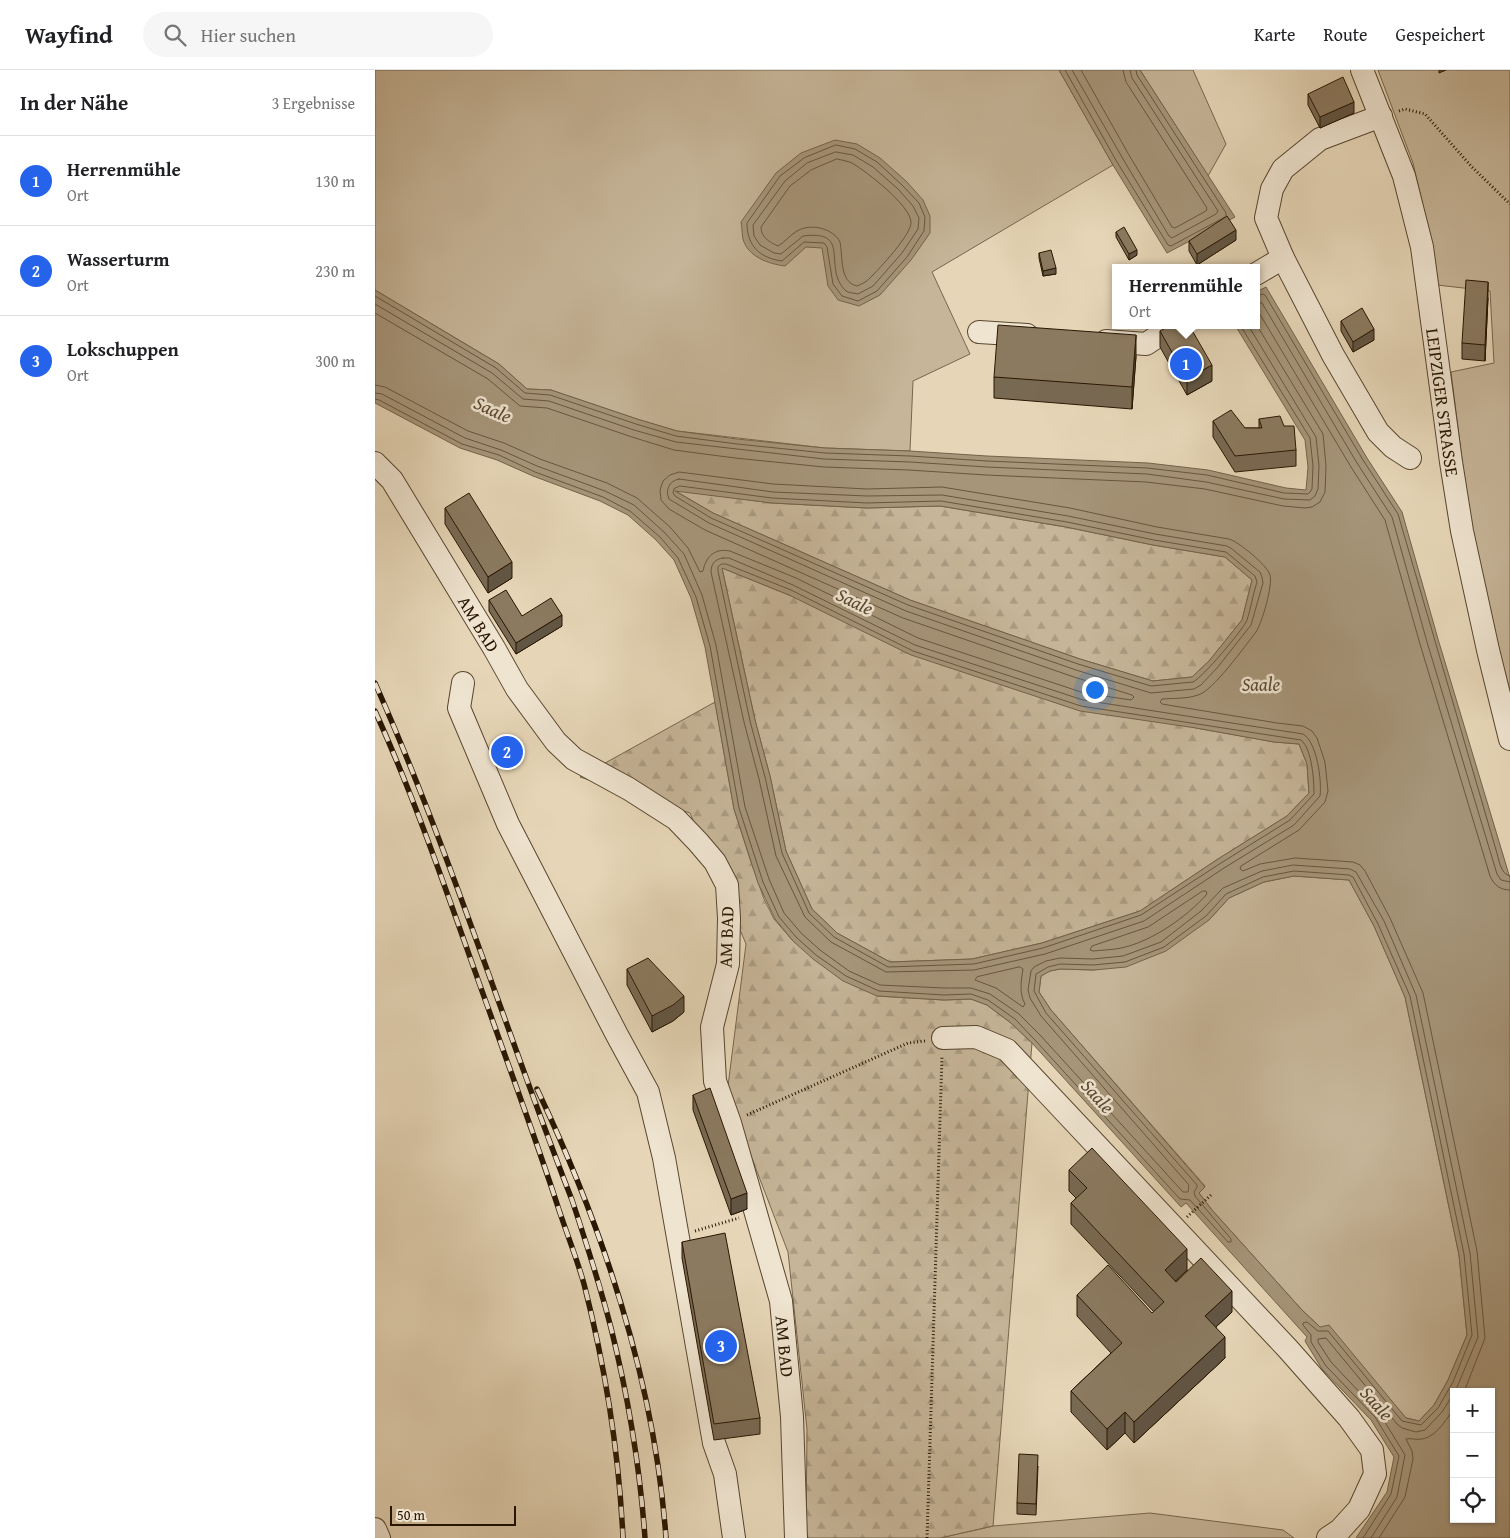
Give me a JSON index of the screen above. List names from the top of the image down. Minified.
{"streets":{"street":["LEIPZIGER STRASSE","AM BAD"]},"water":["Saale"],"scale_bar":"50 m","page":{"header":"Wayfind","search":"Hier suchen","nav":["Karte","Route","Gespeichert"],"heading":["In der Nähe","3 Ergebnisse"],"list":[{"mark":"1","name":"Herrenmühle","note":"Ort","value":"130 m"},{"mark":"2","name":"Wasserturm","note":"Ort","value":"230 m"},{"mark":"3","name":"Lokschuppen","note":"Ort","value":"300 m"}],"popup":["Herrenmühle","Ort"],"pins":["1","2","3"],"map_buttons":["+","−"],"scale":"50 m"}}
